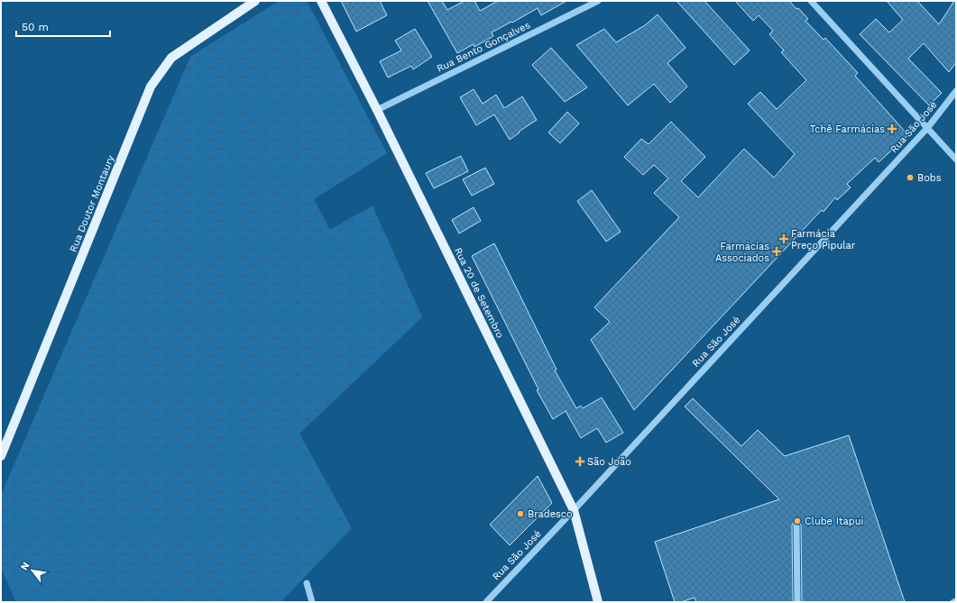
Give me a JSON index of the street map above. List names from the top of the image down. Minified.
{"streets":{"main road":["Rua Doutor Montaury","Rua 20 de Setembro"],"street":["Rua Bento Gonçalves","Rua São José"]},"crossings":[["Rua Bento Gonçalves","Rua 20 de Setembro"],["Rua São José","Rua 20 de Setembro"]],"places":{"health":["Tchê Farmácias","Farmácia Preço Pipular","Farmácias Associados","São João"],"other":["Bobs","Bradesco","Clube Itapui"]},"scale_bar":"50 m","north":"top left"}
